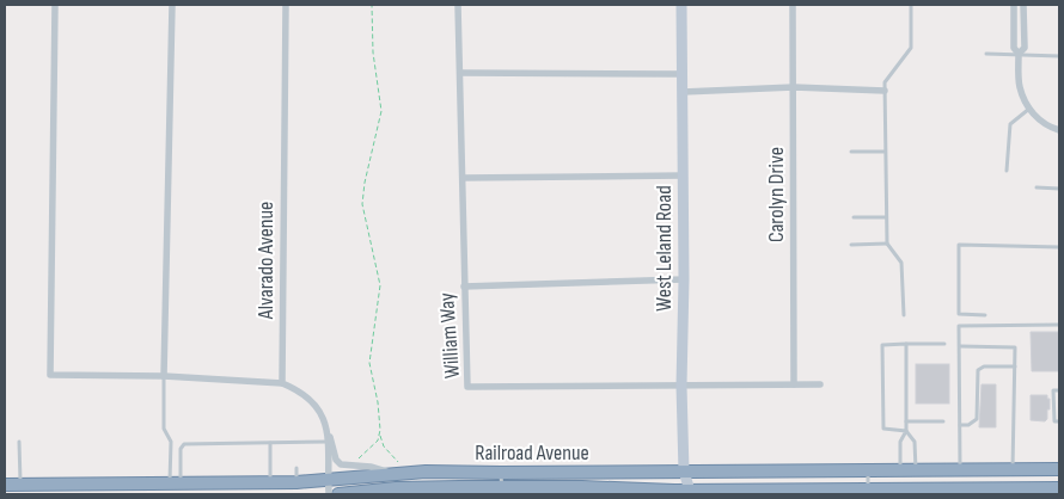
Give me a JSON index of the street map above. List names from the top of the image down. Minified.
{"streets":{"highway":["Railroad Avenue"],"main road":["West Leland Road"],"street":["Carolyn Drive","Alvarado Avenue","William Way"]},"crossings":[["Carolyn Drive","William Way"],["West Leland Road","William Way"],["West Leland Road","Railroad Avenue"]]}
